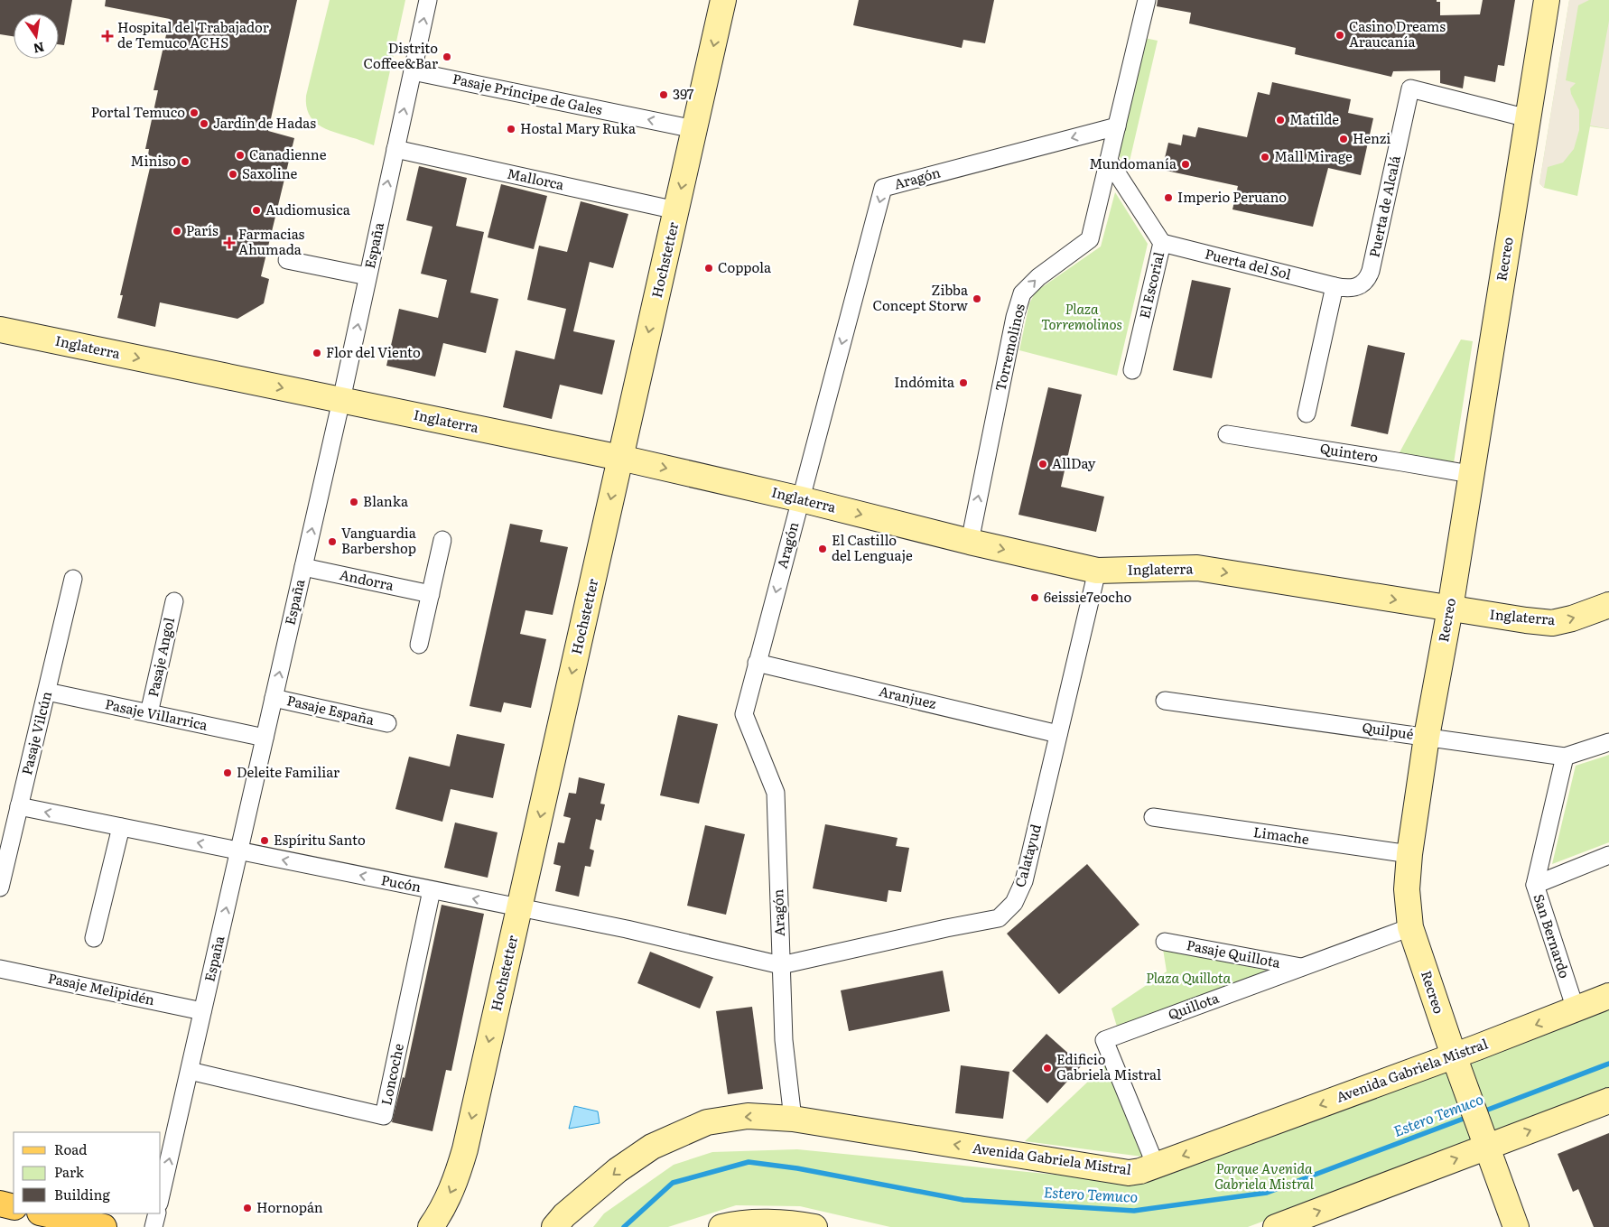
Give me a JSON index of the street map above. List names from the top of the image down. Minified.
{"streets":{"street":["Pasaje Príncipe de Gales","Aragón","Mallorca","Puerta de Alcalá","España","Recreo","Hochstetter","Puerta del Sol","El Escorial","Inglaterra","Torremolinos","Quintero","Andorra","Pasaje Angol","Aranjuez","Pasaje España","Pasaje Villarrica","Quilpué","Pasaje Vilcún","Limache","Calatayud","Pucón","San Bernardo","Pasaje Quillota","Pasaje Melipidén","Quillota","Avenida Gabriela Mistral","Loncoche"]},"crossings":[["Pasaje Príncipe de Gales","España"],["Pasaje Príncipe de Gales","Hochstetter"],["Aragón","Inglaterra"],["Aragón","Torremolinos"],["Aragón","Aranjuez"],["Aragón","Calatayud"],["Aragón","Pucón"],["Aragón","Avenida Gabriela Mistral"],["Mallorca","España"],["Mallorca","Hochstetter"],["Puerta de Alcalá","Recreo"],["Puerta de Alcalá","Puerta del Sol"],["España","Inglaterra"],["España","Andorra"],["España","Pasaje España"],["España","Pasaje Villarrica"],["España","Pucón"],["España","Pasaje Melipidén"],["España","Loncoche"],["Recreo","Inglaterra"],["Recreo","Quintero"],["Recreo","Quilpué"],["Recreo","Limache"],["Recreo","Quillota"],["Recreo","Avenida Gabriela Mistral"],["Hochstetter","Inglaterra"],["Hochstetter","Pucón"],["Puerta del Sol","El Escorial"],["El Escorial","Torremolinos"],["Inglaterra","Torremolinos"],["Inglaterra","Calatayud"],["Pasaje Angol","Pasaje Villarrica"],["Aranjuez","Calatayud"],["Pasaje Villarrica","Pasaje Vilcún"],["Quilpué","San Bernardo"],["Pasaje Vilcún","Pucón"],["Calatayud","Pucón"],["Pucón","Loncoche"],["San Bernardo","Avenida Gabriela Mistral"],["Pasaje Quillota","Quillota"],["Quillota","Avenida Gabriela Mistral"]],"one_way":["Pasaje Príncipe de Gales","Aragón","España","Hochstetter","Inglaterra","Torremolinos","Pucón"],"water":["Estero Temuco"],"parks":["Plaza Torremolinos","Plaza Quillota","Parque Avenida Gabriela Mistral"],"places":{"other":["Casino Dreams Araucanía","Distrito Coffee&Bar","397","Portal Temuco","Matilde","Jardín de Hadas","Hostal Mary Ruka","Henzi","Canadienne","Mall Mirage","Miniso","Mundomanía","Saxoline","Imperio Peruano","Audiomusica","París","Coppola","Zibba Concept Storw","Flor del Viento","Indómita","AllDay","Blanka","Vanguardia Barbershop","El Castillo del Lenguaje","6eissie7eocho","Deleite Familiar","Espíritu Santo","Edificio Gabriela Mistral","Hornopán"],"health":["Hospital del Trabajador de Temuco ACHS","Farmacias Ahumada"]},"legend":["Road","Park","Building"],"north":"bottom"}
